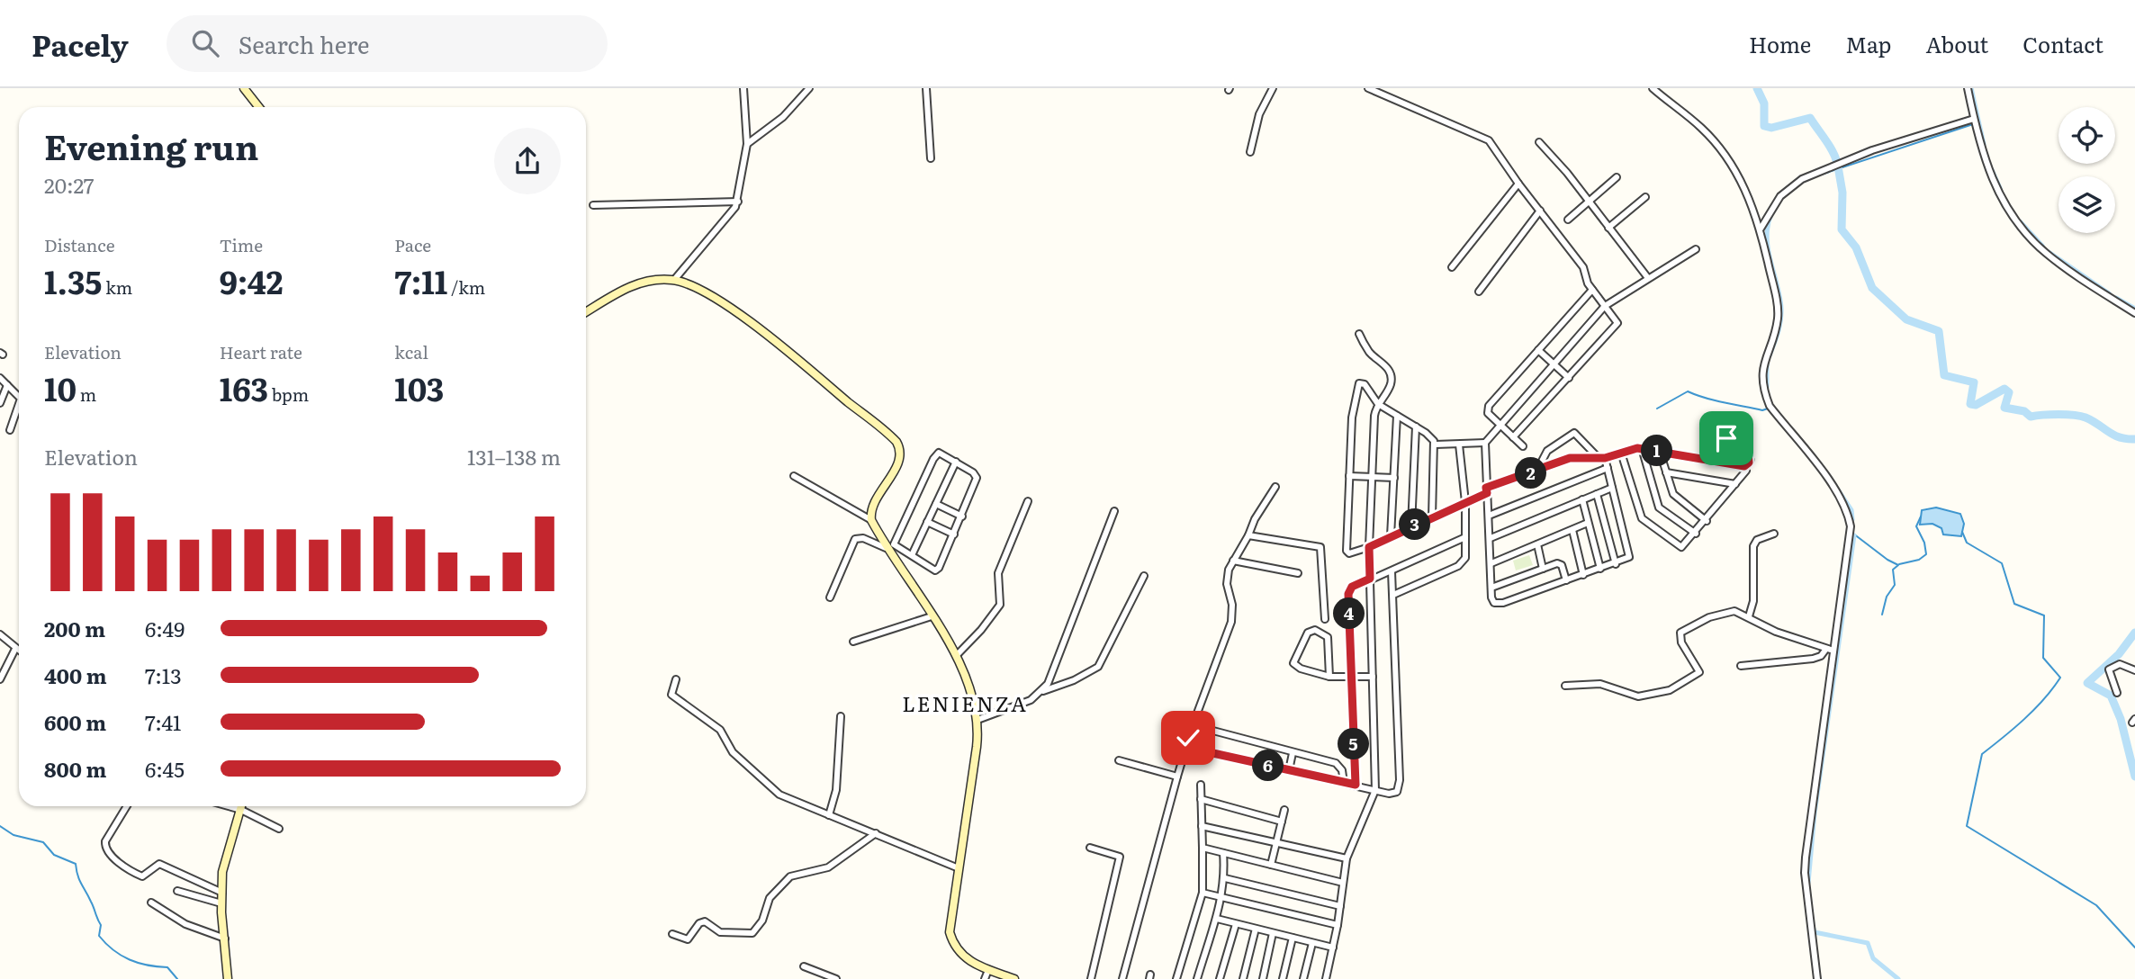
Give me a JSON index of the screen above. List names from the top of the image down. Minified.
{"districts":["LENIENZA"],"page":{"header":"Pacely","search":"Search here","nav":["Home","Map","About","Contact"],"heading":["Evening run","20:27"],"stats":[["Distance","1.35 km"],["Time","9:42"],["Pace","7:11 /km"],["Elevation","10 m"],["Heart rate","163 bpm"],["kcal","103"]],"chart":["Elevation","131–138 m"],"pins":["1","2","3","4","5","6"],"list":[{"name":"200 m","note":"6:49"},{"name":"400 m","note":"7:13"},{"name":"600 m","note":"7:41"},{"name":"800 m","note":"6:45"}]}}
